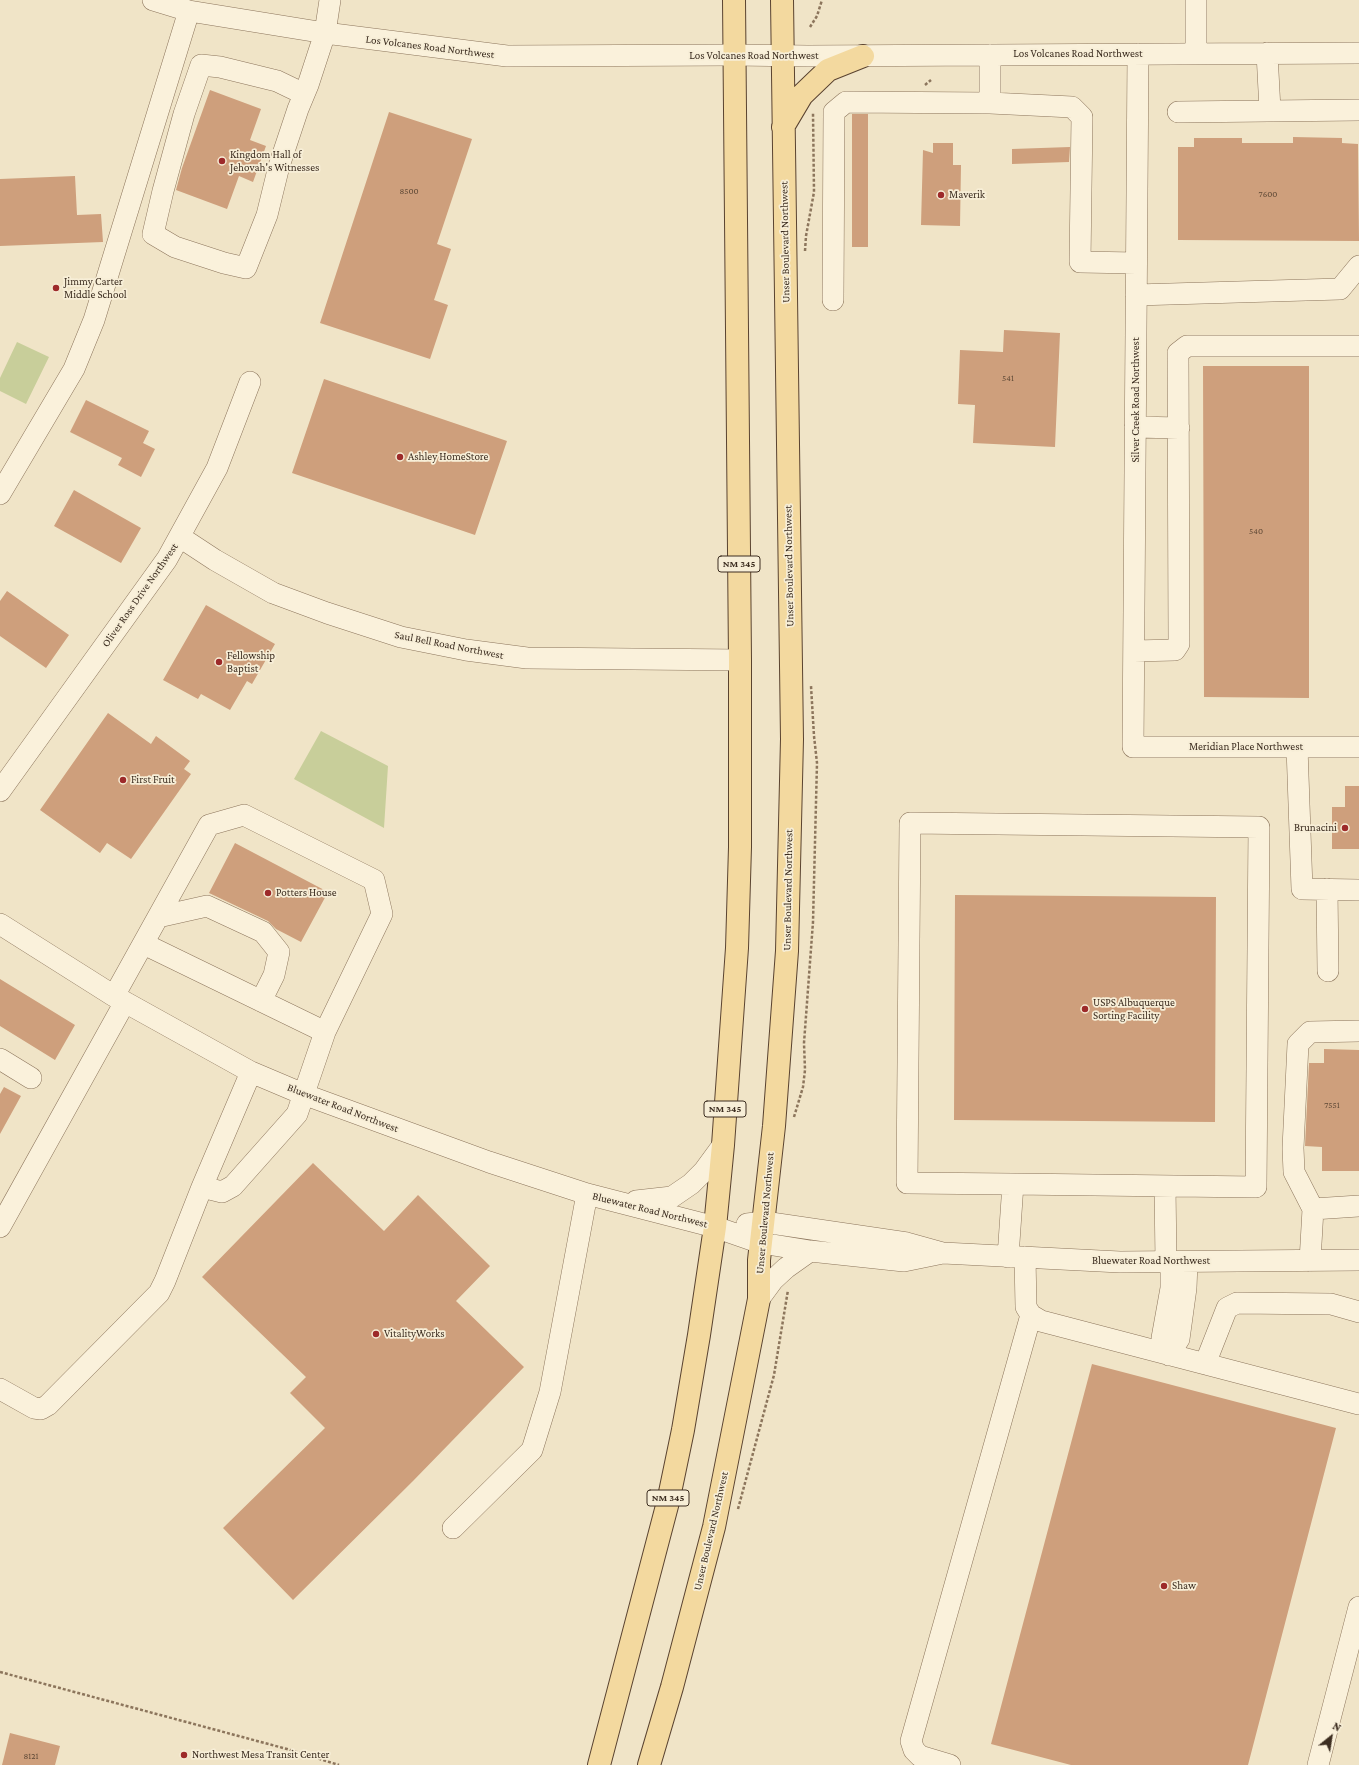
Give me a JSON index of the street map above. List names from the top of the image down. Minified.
{"streets":{"main road":["Unser Boulevard Northwest","NM 345"],"street":["Los Volcanes Road Northwest","Silver Creek Road Northwest","Oliver Ross Drive Northwest","Saul Bell Road Northwest","Meridian Place Northwest","Bluewater Road Northwest"]},"crossings":[["Los Volcanes Road Northwest","Unser Boulevard Northwest"],["Los Volcanes Road Northwest","Silver Creek Road Northwest"],["Los Volcanes Road Northwest","NM 345"],["Unser Boulevard Northwest","Bluewater Road Northwest"],["Silver Creek Road Northwest","Meridian Place Northwest"],["NM 345","Saul Bell Road Northwest"],["NM 345","Bluewater Road Northwest"],["Oliver Ross Drive Northwest","Saul Bell Road Northwest"]],"places":["Kingdom Hall of Jehovah's Witnesses","Maverik","Jimmy Carter Middle School","Ashley HomeStore","Fellowship Baptist","First Fruit","Brunacini","Potters House","USPS Albuquerque Sorting Facility","VitalityWorks","Shaw","Northwest Mesa Transit Center"],"house_numbers":["8500","7600","541","540","7551","8121"],"north":"top right"}
